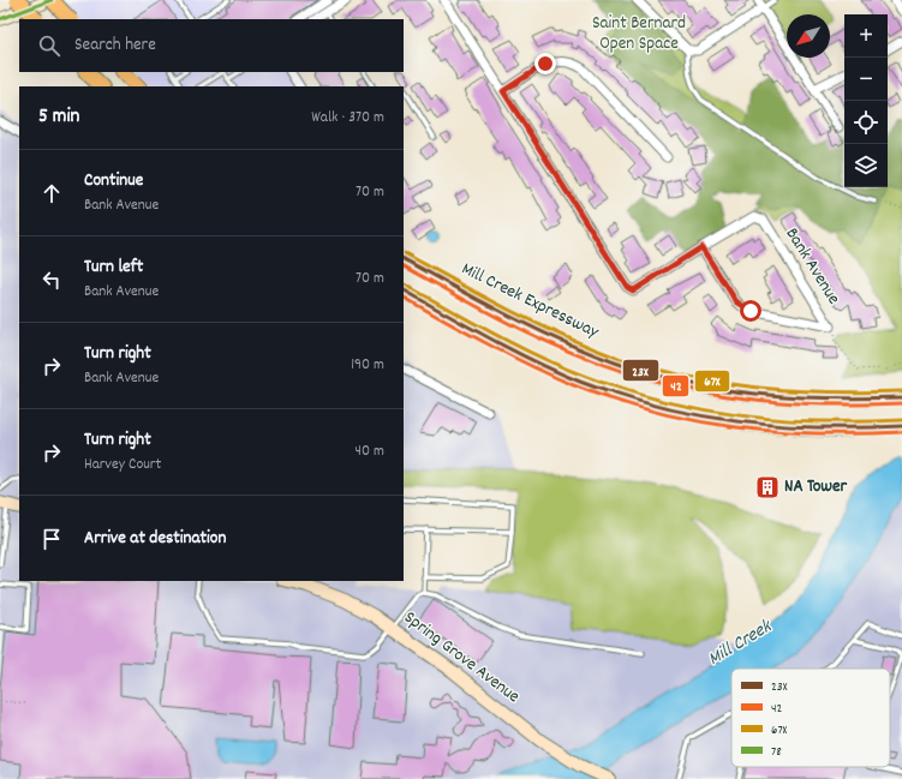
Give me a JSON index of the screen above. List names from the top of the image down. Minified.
{"streets":{"highway":["Mill Creek Expressway"],"main road":["Spring Grove Avenue"],"street":["Bank Avenue"]},"water":["Mill Creek"],"parks":["Saint Bernard Open Space"],"places":{"building":["NA Tower"]},"lines":["transit line 78","transit line 67X","transit line 23X","transit line 42"],"legend":["23X","42","67X","78"],"north":"bottom left","page":{"map_buttons":["+","−"],"search":"Search here","heading":["5 min","Walk · 370 m"],"list":[["Continue","Bank Avenue","70 m"],["Turn left","Bank Avenue","70 m"],["Turn right","Bank Avenue","190 m"],["Turn right","Harvey Court","40 m"],"Arrive at destination"]}}
